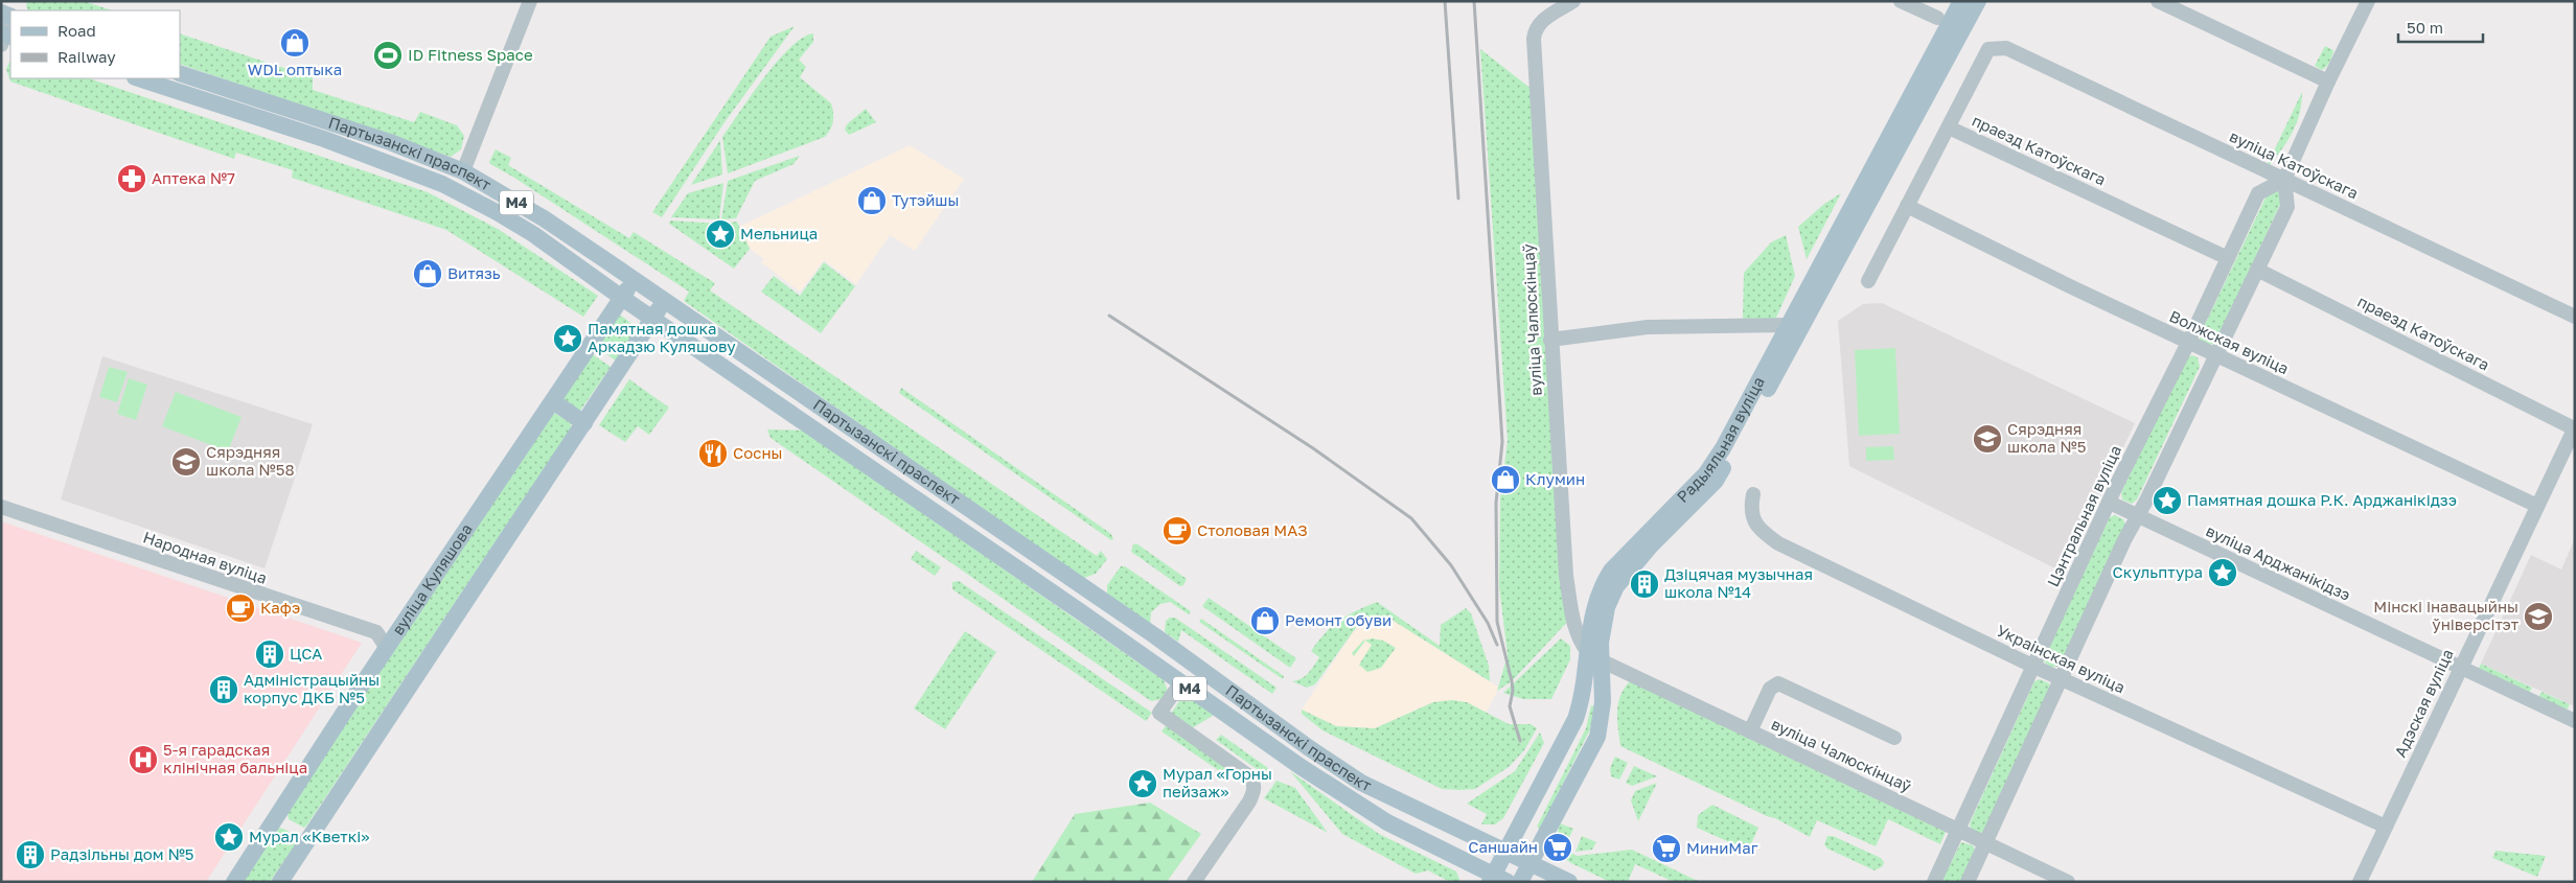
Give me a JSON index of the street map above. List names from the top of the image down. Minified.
{"streets":{"main road":["Партызанскі праспект","М4","Радыяльная вуліца","вуліца Куляшова"],"street":["праезд Катоўскага","вуліца Катоўскага","вуліца Чалюскінцаў","Волжская вуліца","Цэнтральная вуліца","Народная вуліца","вуліца Арджанікідзэ","Украінская вуліца","Адэская вуліца"]},"crossings":[["праезд Катоўскага","вуліца Катоўскага"],["праезд Катоўскага","Цэнтральная вуліца"],["праезд Катоўскага","Адэская вуліца"],["Партызанскі праспект","Радыяльная вуліца"],["Партызанскі праспект","вуліца Куляшова"],["вуліца Катоўскага","Цэнтральная вуліца"],["вуліца Чалюскінцаў","Радыяльная вуліца"],["вуліца Чалюскінцаў","Цэнтральная вуліца"],["Волжская вуліца","Цэнтральная вуліца"],["Волжская вуліца","Адэская вуліца"],["Цэнтральная вуліца","вуліца Арджанікідзэ"],["Цэнтральная вуліца","Украінская вуліца"],["Народная вуліца","вуліца Куляшова"],["вуліца Арджанікідзэ","Адэская вуліца"],["Украінская вуліца","Адэская вуліца"]],"places":{"shop":["WDL оптыка","Тутэйшы","Витязь","Клумин","Ремонт обуви"],"sports":["ID Fitness Space"],"pharmacy":["Аптека №7"],"place":["Мельница","Памятная дошка Аркадзю Куляшову","Памятная дошка Р.К. Арджанікідзэ","Скульптура","Мурал «Горны пейзаж»","Мурал «Кветкі»"],"school or university":["Сярэдняя школа №5","Сярэдняя школа №58","Мінскі інавацыйны ўніверсітэт"],"restaurant":["Сосны"],"cafe":["Столовая МАЗ","Кафэ"],"building":["Дзіцячая музычная школа №14","ЦСА","Адміністрацыйны корпус ДКБ №5","Радзільны дом №5"],"hospital":["5-я гарадская клінічная бальніца"],"supermarket":["Саншайн","МиниМаг"]},"legend":["Road","Railway"],"scale_bar":"50 m"}
